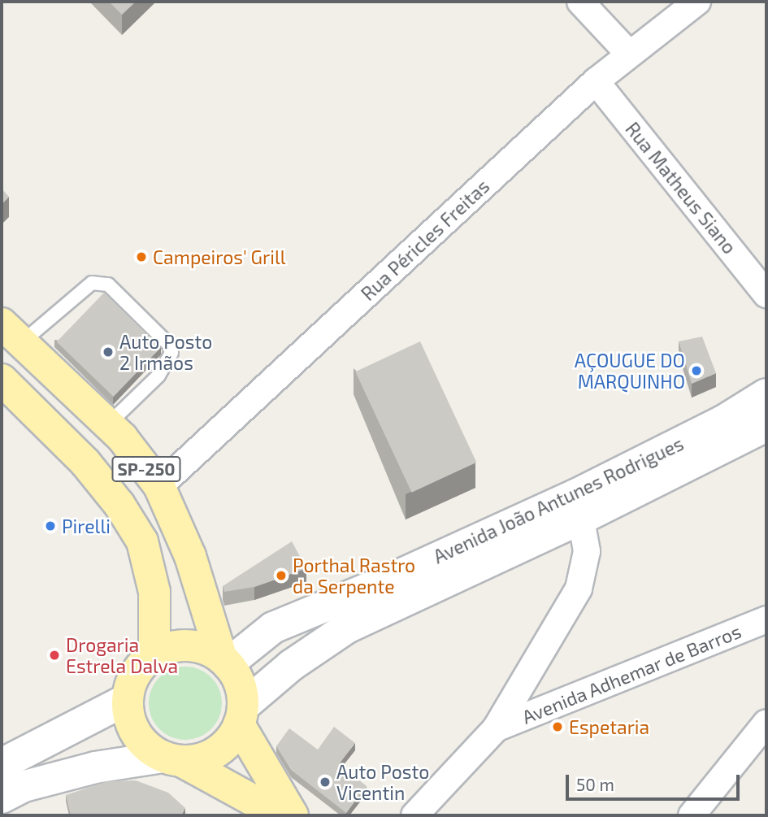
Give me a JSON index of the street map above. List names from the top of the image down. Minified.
{"streets":{"main road":["SP-250"],"street":["Rua Matheus Siano","Rua Péricles Freitas","Avenida João Antunes Rodrigues","Avenida Adhemar de Barros"]},"crossings":[["Rua Matheus Siano","Rua Péricles Freitas"],["Rua Péricles Freitas","SP-250"],["SP-250","Avenida João Antunes Rodrigues"]],"places":["Campeiros' Grill","Auto Posto 2 Irmãos","AÇOUGUE DO MARQUINHO","Pirelli","Porthal Rastro da Serpente","Drogaria Estrela Dalva","Espetaria","Auto Posto Vicentin"],"scale_bar":"50 m"}
